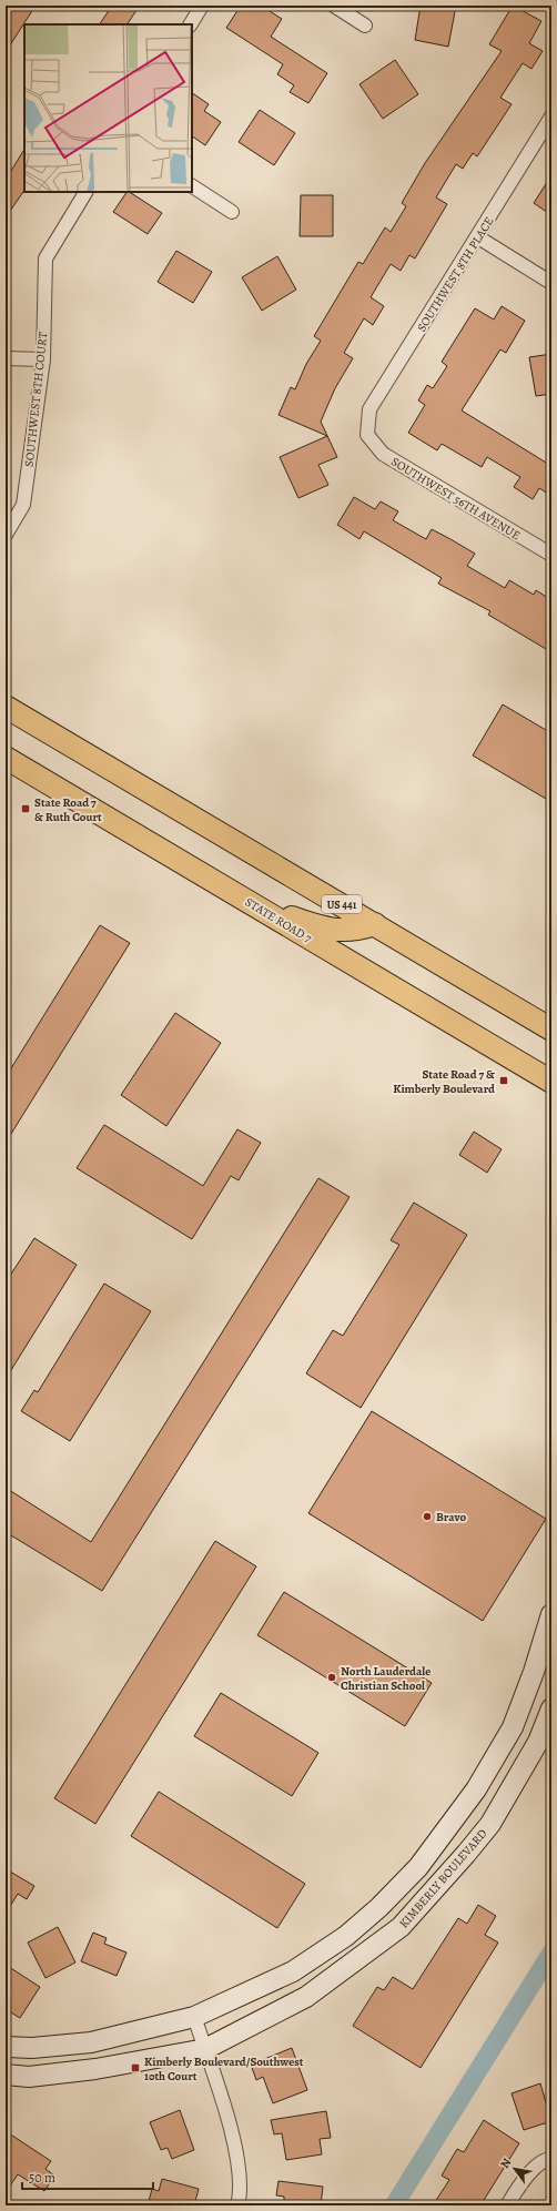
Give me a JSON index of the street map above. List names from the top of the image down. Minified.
{"streets":{"main road":["US 441","STATE ROAD 7"],"street":["SOUTHWEST 8TH PLACE","SOUTHWEST 8TH COURT","SOUTHWEST 56TH AVENUE","KIMBERLY BOULEVARD"]},"crossings":[["SOUTHWEST 8TH PLACE","SOUTHWEST 56TH AVENUE"]],"places":{"transit":["State Road 7 & Ruth Court","State Road 7 & Kimberly Boulevard","Kimberly Boulevard/Southwest 10th Court"],"other":["Bravo","North Lauderdale Christian School"]},"scale_bar":"50 m","north":"top left"}
